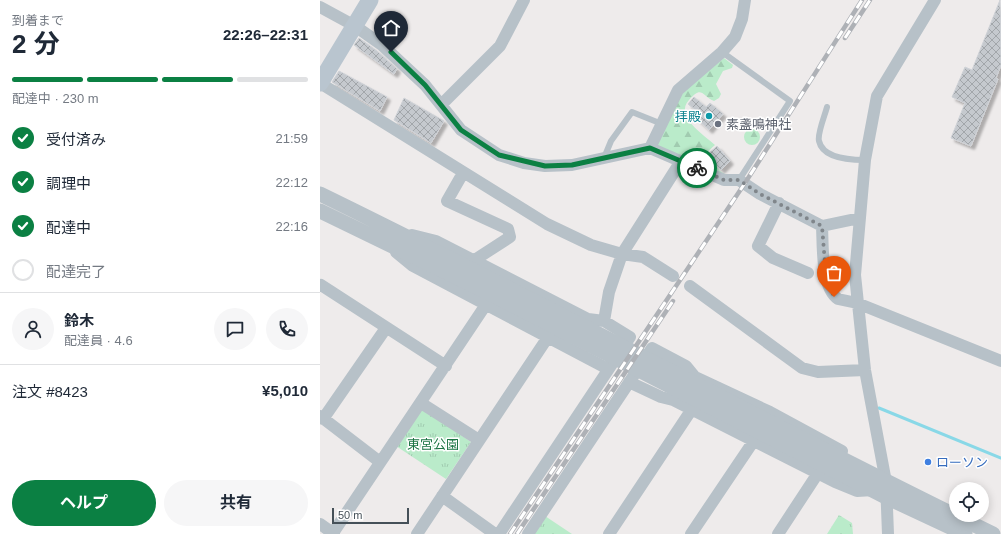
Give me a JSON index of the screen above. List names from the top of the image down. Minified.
{"parks":["東宮公園"],"places":["拝殿","素盞鳴神社","ローソン"],"scale_bar":"50 m","page":{"heading":["2 分","到着まで","22:26–22:31"],"panel":["鈴木","配達員 · 4.6","注文 #8423","¥5,010"],"bar":"配達中 · 230 m","list":[["受付済み","21:59"],["調理中","22:12"],["配達中","22:16"],"配達完了"],"buttons":["ヘルプ","共有"],"scale":"50 m"}}
